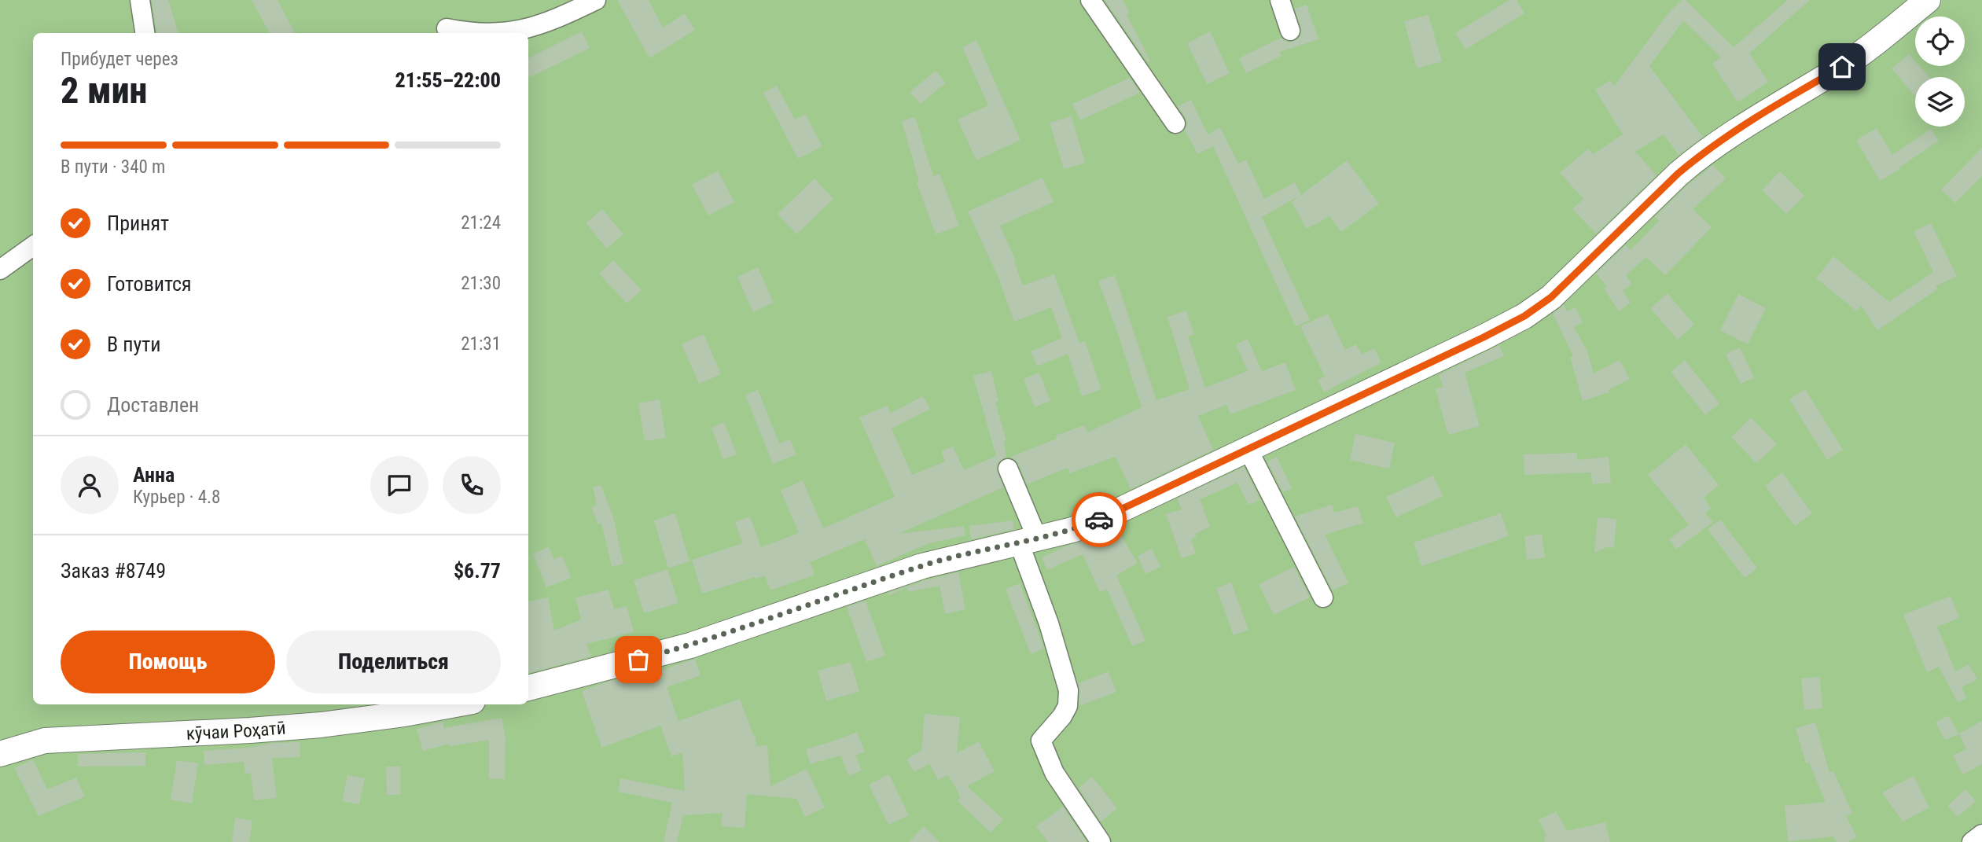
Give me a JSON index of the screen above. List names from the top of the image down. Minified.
{"streets":{"street":["кӯчаи Роҳатӣ"]},"page":{"heading":["2 мин","Прибудет через","21:55–22:00"],"panel":["Анна","Курьер · 4.8","Заказ #8749","$6.77"],"bar":"В пути · 340 m","list":[["Принят","21:24"],["Готовится","21:30"],["В пути","21:31"],"Доставлен"],"buttons":["Помощь","Поделиться"]}}
